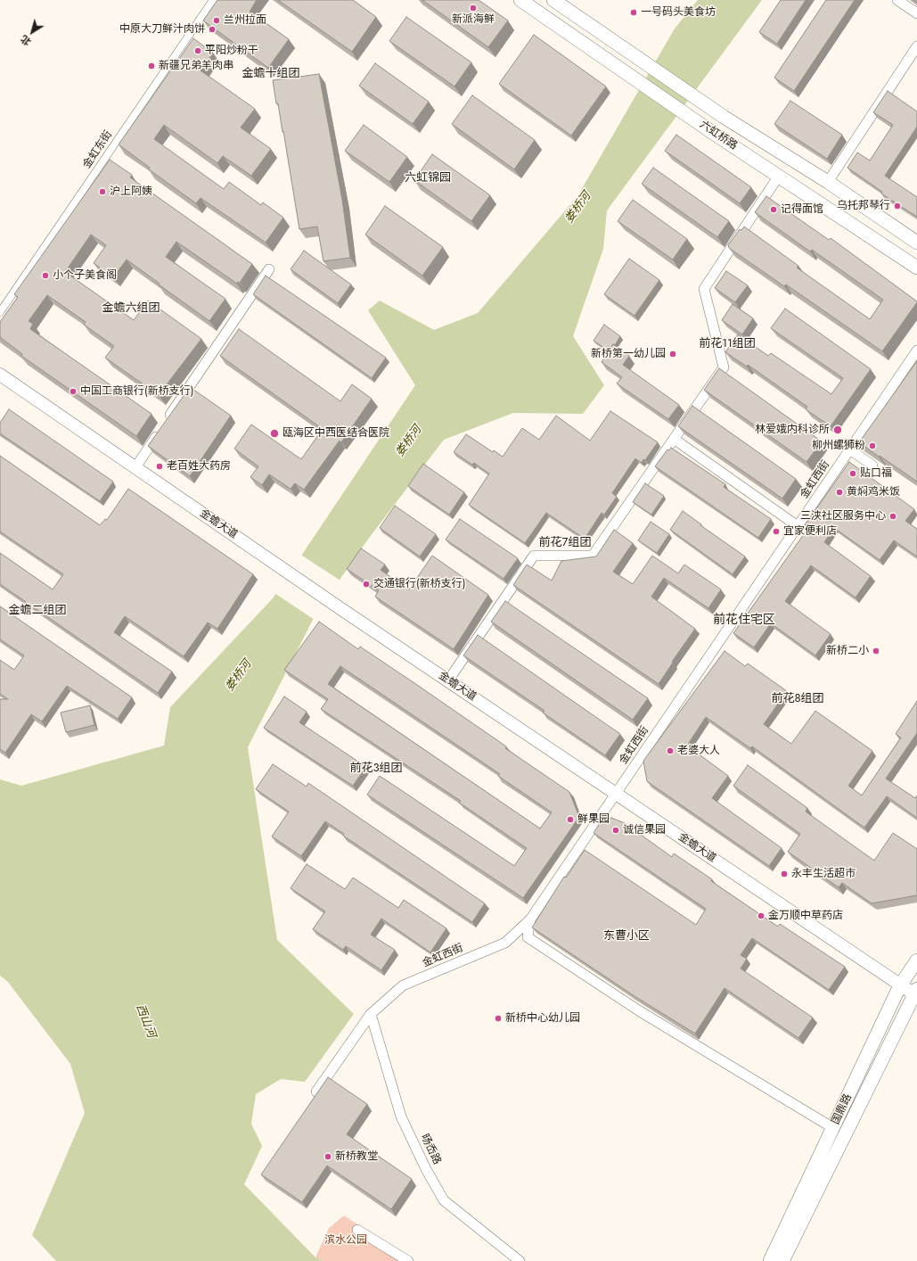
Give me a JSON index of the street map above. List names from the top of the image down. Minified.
{"streets":{"main road":["六虹桥路","国鼎路"],"street":["金虹东街","金虹西街","金蟾大道","旸岙路"]},"crossings":[["金虹西街","金蟾大道"],["金虹西街","旸岙路"],["金蟾大道","国鼎路"]],"districts":["金蟾十组团","六虹锦园","金蟾六组团","前花11组团","前花7组团","金蟾二组团","前花住宅区","前花8组团","前花3组团","东曹小区"],"water":["娄桥河","西山河"],"parks":["滨水公园"],"places":["新派海鲜","一号码头美食坊","兰州拉面","中原大刀鲜汁肉饼","平阳炒粉干","新疆兄弟羊肉串","沪上阿姨","乌托邦琴行","记得面馆","小个子美食阁","新桥第一幼儿园","中国工商银行(新桥支行)","林爱娥内科诊所","瓯海区中西医结合医院","柳州螺狮粉","老百姓大药房","贴口福","黄焖鸡米饭","三浃社区服务中心","宜家便利店","交通银行(新桥支行)","新桥二小","老婆大人","鲜果园","诚信果园","永丰生活超市","金万顺中草药店","新桥中心幼儿园","新桥教堂"],"north":"bottom left"}
